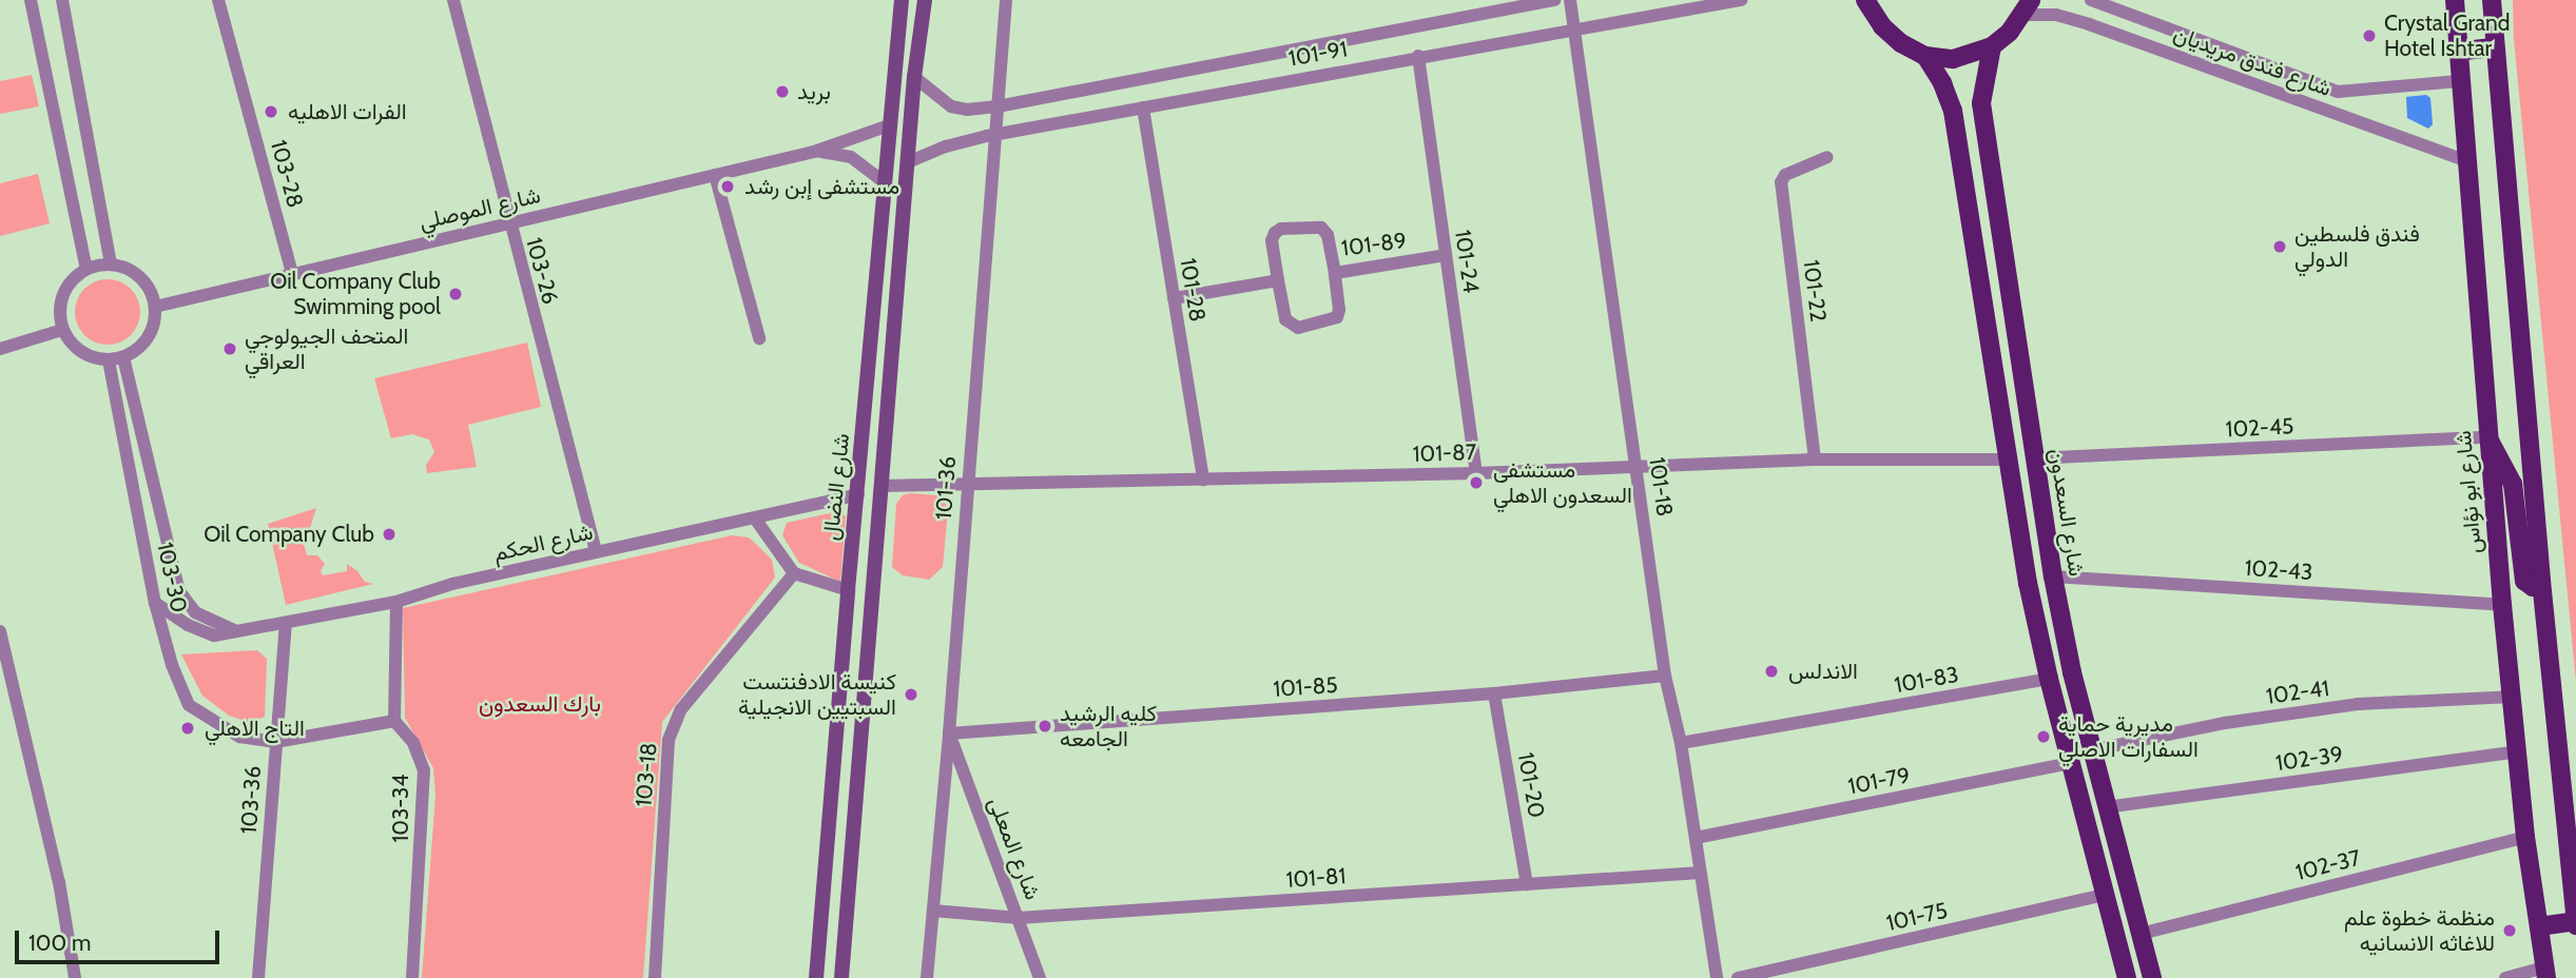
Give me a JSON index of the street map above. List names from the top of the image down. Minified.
{"streets":{"main road":["شارع النضال","شارع ابو نؤاس","شارع السعدون"],"street":["101-91","شارع فندق مريديان","103-28","شارع الموصلي","101-89","101-24","103-26","101-28","101-22","102-45","101-87","101-18","101-36","شارع الحكم","102-43","103-30","101-83","101-85","102-41","102-39","103-18","101-79","101-20","103-36","103-34","شارع المعلى","102-37","101-81","101-75"]},"crossings":[["101-91","101-24"],["101-91","101-28"],["101-91","شارع النضال"],["101-91","101-18"],["101-91","101-36"],["شارع فندق مريديان","شارع ابو نؤاس"],["103-28","شارع الموصلي"],["شارع الموصلي","103-26"],["شارع الموصلي","شارع النضال"],["شارع الموصلي","103-30"],["101-89","101-24"],["101-24","101-87"],["103-26","شارع الحكم"],["101-28","101-87"],["101-22","101-87"],["102-45","شارع ابو نؤاس"],["102-45","شارع السعدون"],["101-87","شارع النضال"],["101-87","101-18"],["101-87","101-36"],["شارع النضال","شارع الحكم"],["101-18","101-83"],["101-18","101-85"],["101-18","101-79"],["101-18","101-81"],["101-36","101-85"],["101-36","شارع المعلى"],["101-36","101-81"],["شارع ابو نؤاس","102-43"],["شارع ابو نؤاس","102-41"],["شارع ابو نؤاس","102-39"],["شارع ابو نؤاس","102-37"],["شارع السعدون","102-43"],["شارع السعدون","102-41"],["شارع السعدون","102-39"],["شارع السعدون","102-37"],["شارع الحكم","103-30"],["شارع الحكم","103-36"],["103-30","103-36"],["101-85","101-20"],["101-85","شارع المعلى"],["101-20","101-81"],["شارع المعلى","101-81"]],"parks":["بارك السعدون"],"places":["Crystal Grand Hotel Ishtar","بريد","الفرات الاهليه","مستشفى إبن رشد","فندق فلسطين الدولي","Oil Company Club Swimming pool","المتحف الجيولوجي العراقي","مستشفى السعدون الاهلي","Oil Company Club","الاندلس","كنيسة الادفنتست السبتيين الانجيلية","كليه الرشيد الجامعه","التاج الاهلي","مديرية حماية السفارات الاصلي","منظمة خطوة علم للاغاثه الانسانيه"],"scale_bar":"100 m"}
